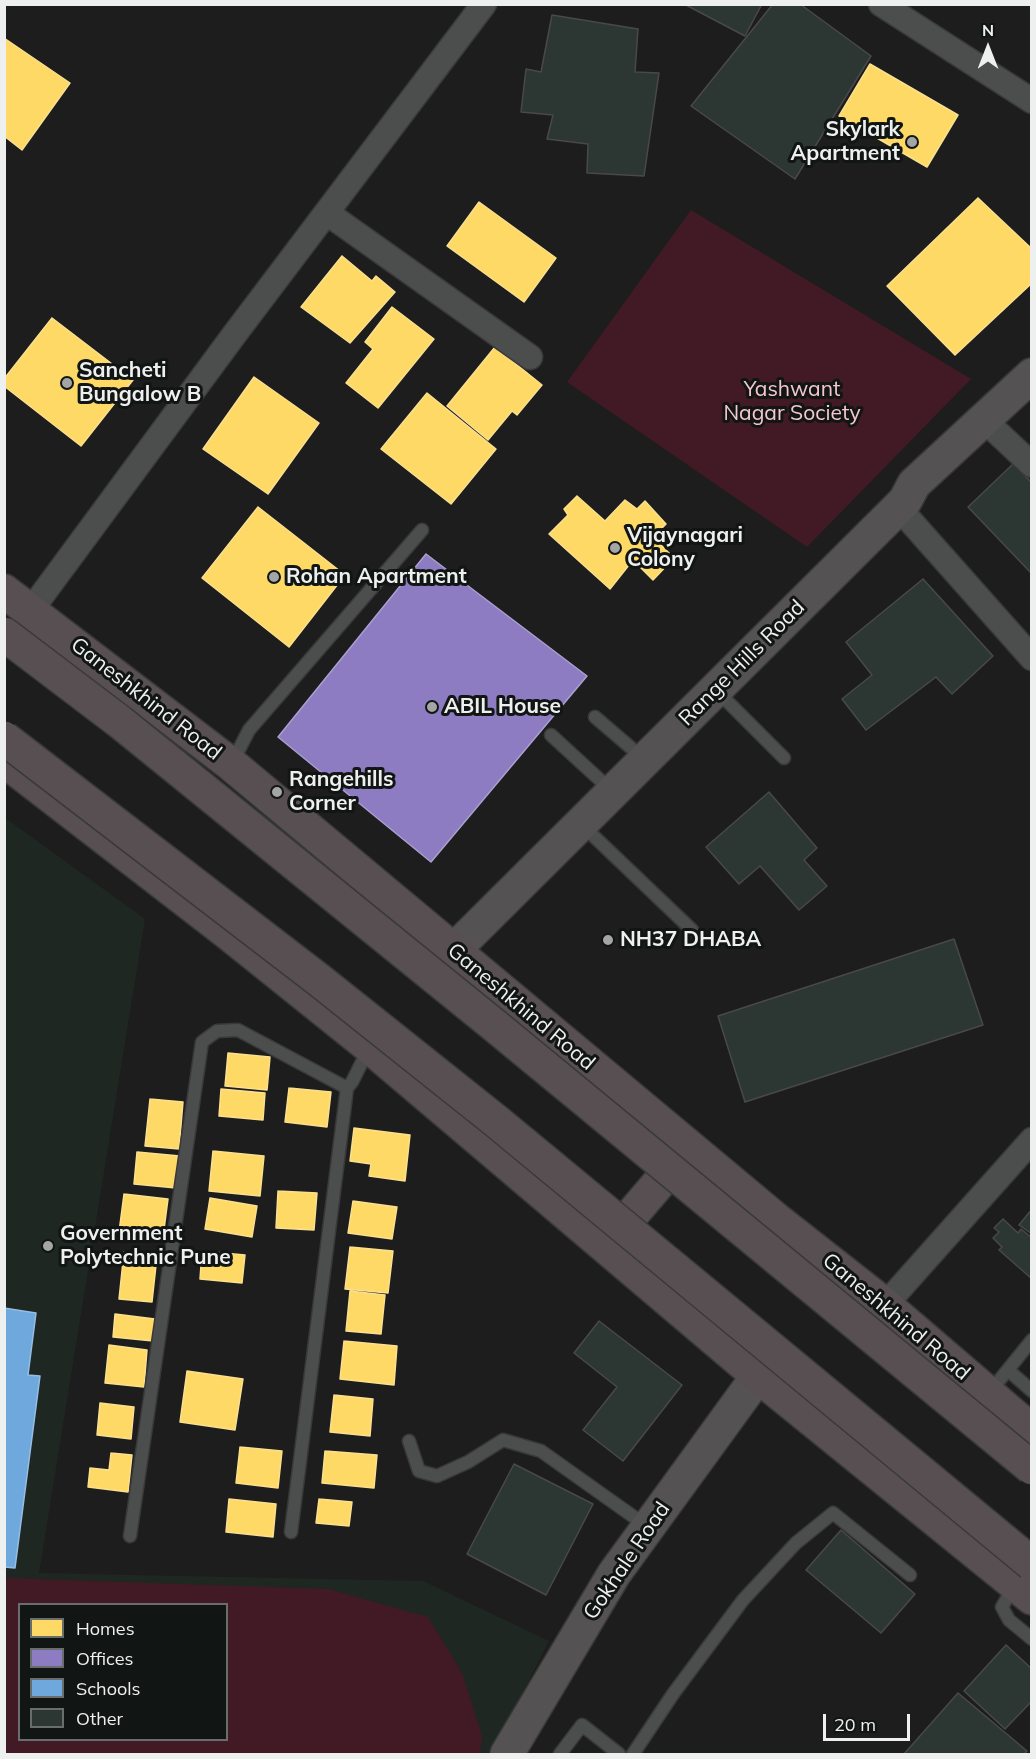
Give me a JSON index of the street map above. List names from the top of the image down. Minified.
{"streets":{"main road":["Range Hills Road","Ganeshkhind Road","Gokhale Road"]},"crossings":[["Range Hills Road","Ganeshkhind Road"]],"parks":["Yashwant Nagar Society"],"places":["Skylark Apartment","Sancheti Bungalow B","Vijaynagari Colony","Rohan Apartment","ABIL House","Rangehills Corner","NH37 DHABA","Government Polytechnic Pune"],"legend":["Homes","Offices","Schools","Other"],"scale_bar":"20 m","north":"top"}
